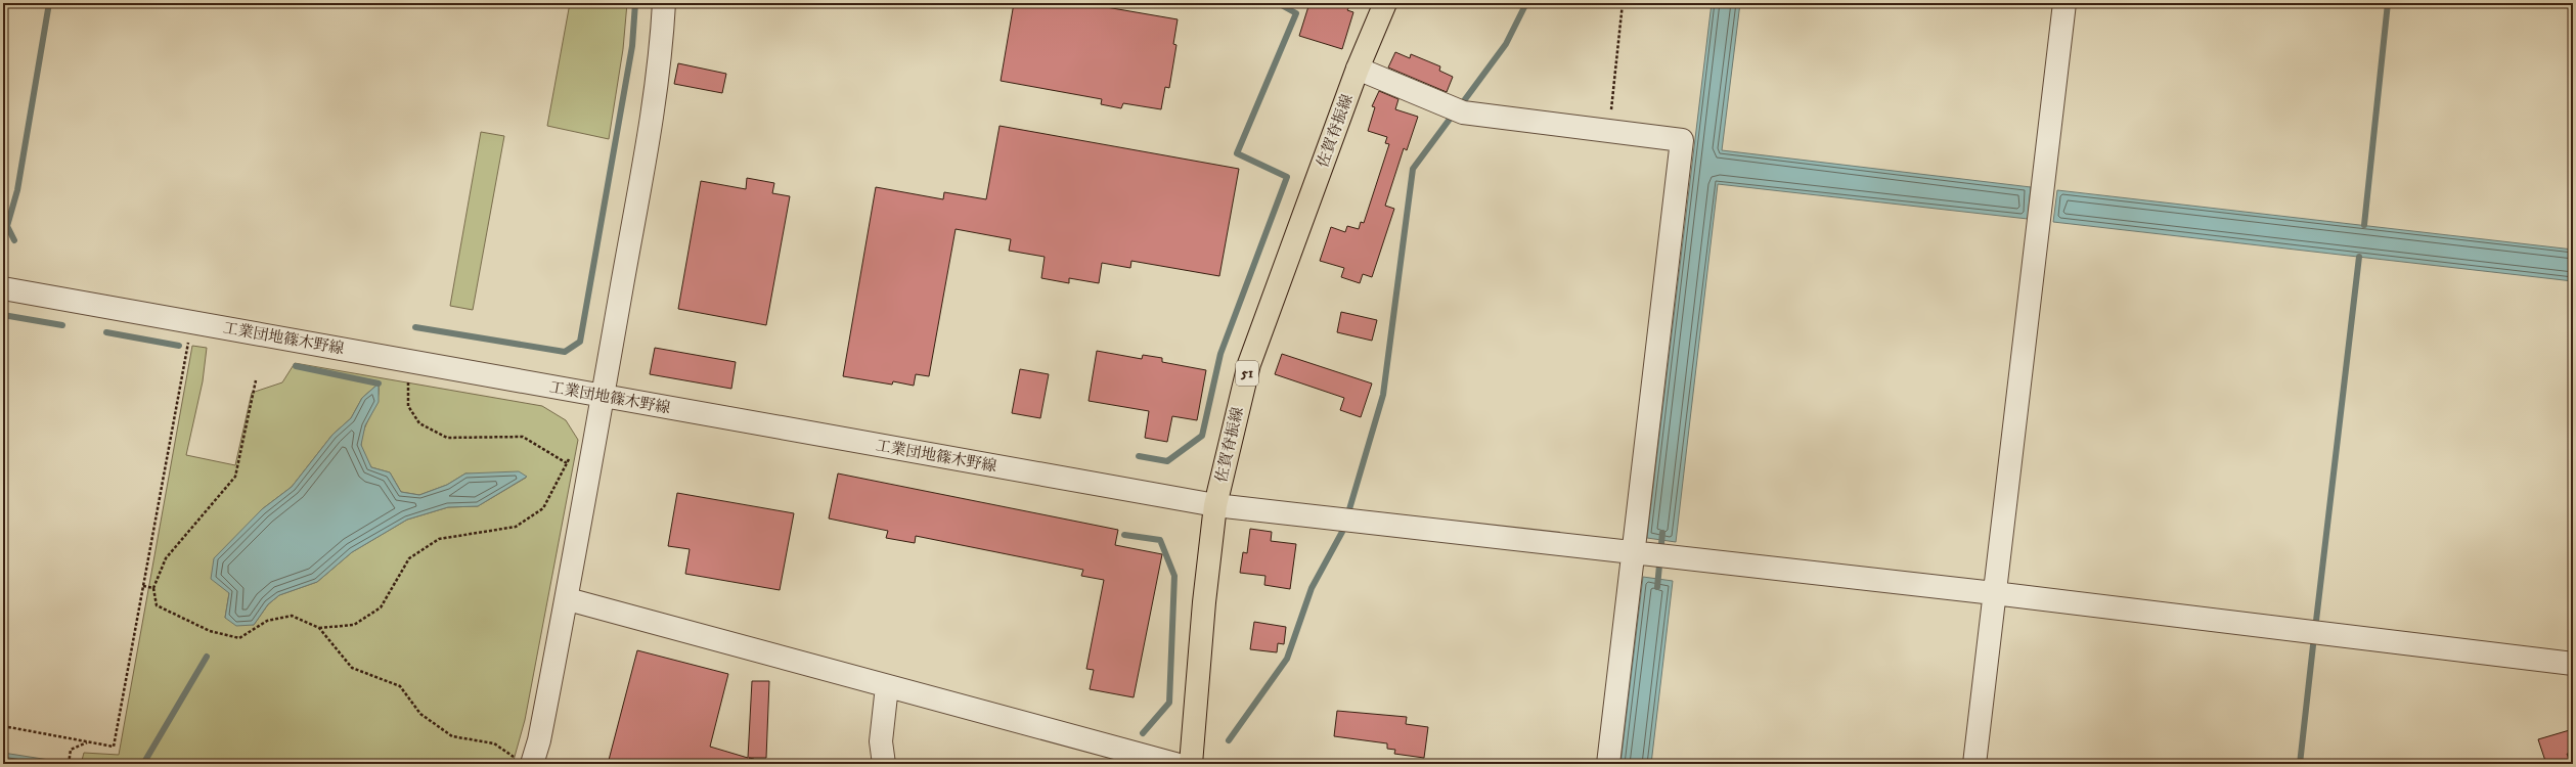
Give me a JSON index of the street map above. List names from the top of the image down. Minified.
{"streets":{"main road":["佐賀脊振線","51"],"street":["工業団地篠木野線"]},"crossings":[["佐賀脊振線","工業団地篠木野線"]]}
